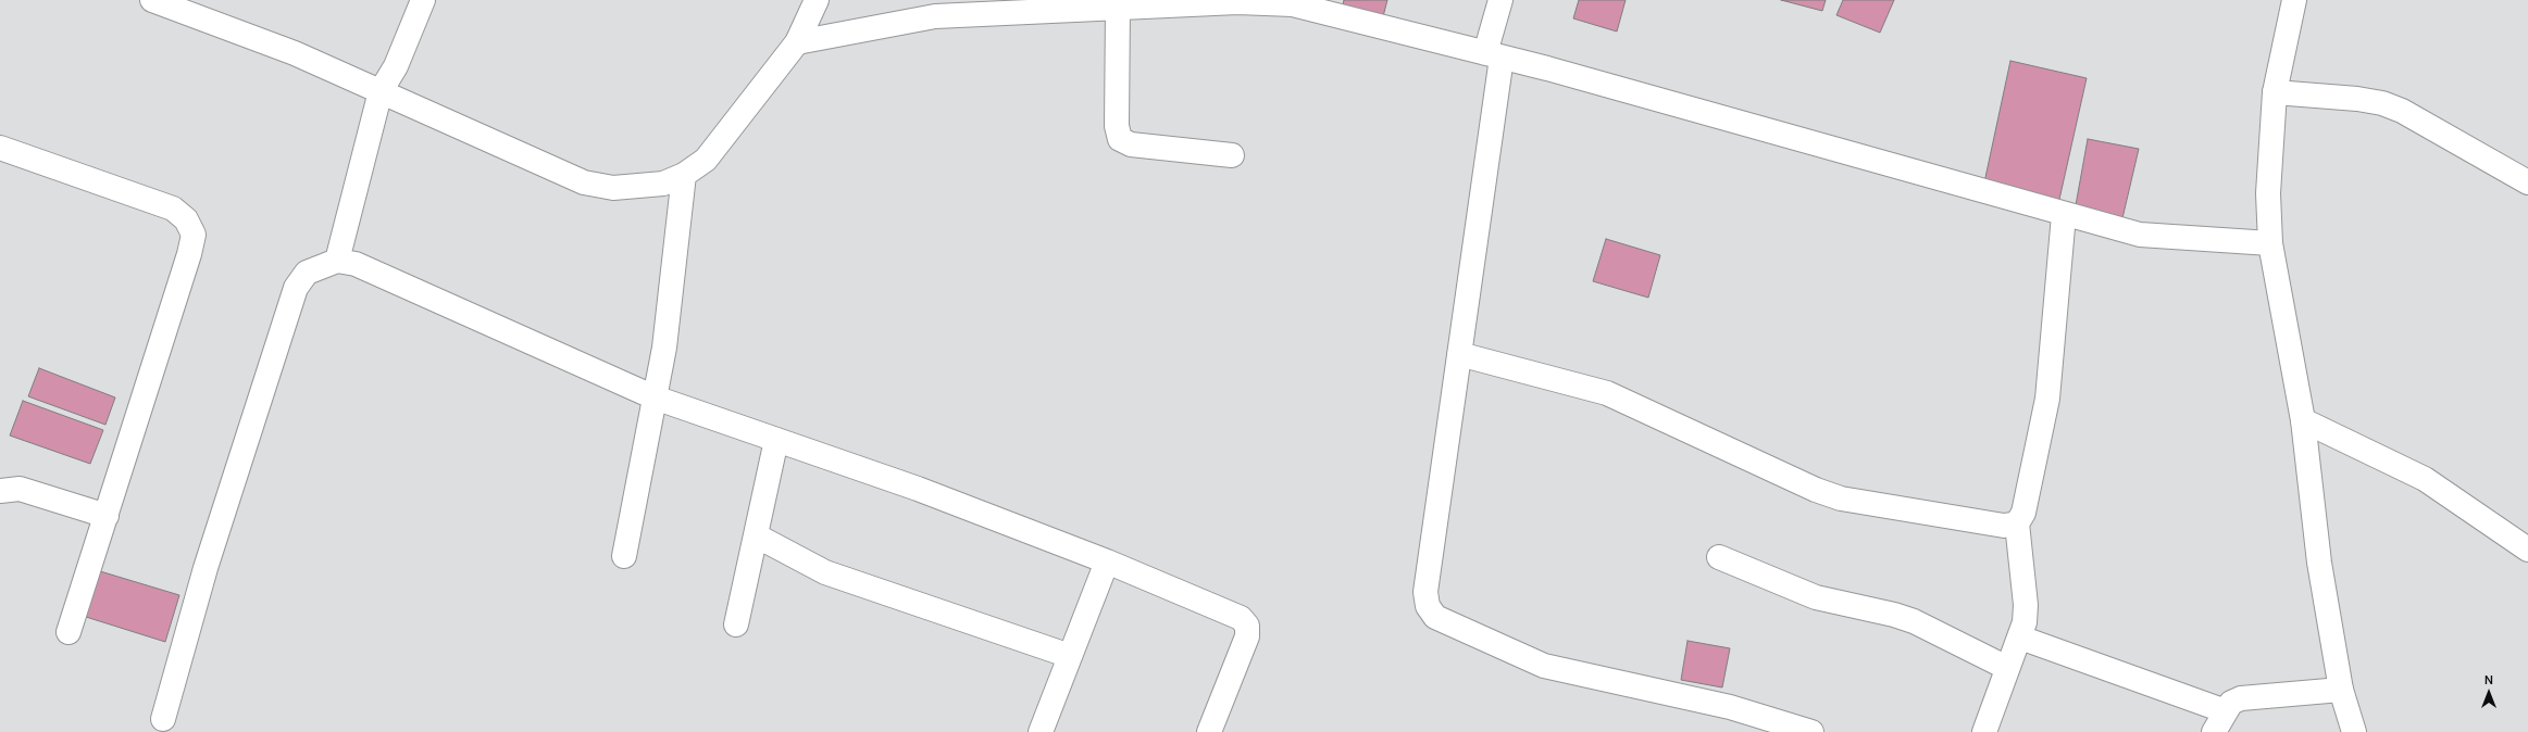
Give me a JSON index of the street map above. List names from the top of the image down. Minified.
{"north":"top"}
